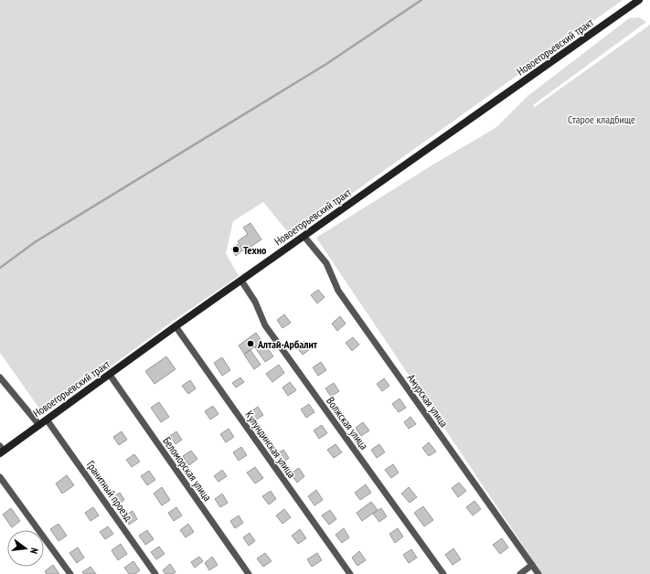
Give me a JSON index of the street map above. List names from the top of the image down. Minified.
{"streets":{"main road":["Новоегорьевский тракт"],"street":["Амурская улица","Волжская улица","Кулундинская улица","Беломорская улица","Гранитный проезд"]},"crossings":[["Новоегорьевский тракт","Амурская улица"],["Новоегорьевский тракт","Волжская улица"],["Новоегорьевский тракт","Кулундинская улица"],["Новоегорьевский тракт","Беломорская улица"],["Новоегорьевский тракт","Гранитный проезд"]],"parks":["Старое кладбище"],"places":["Техно","Алтай-Арбалит"],"north":"right"}
